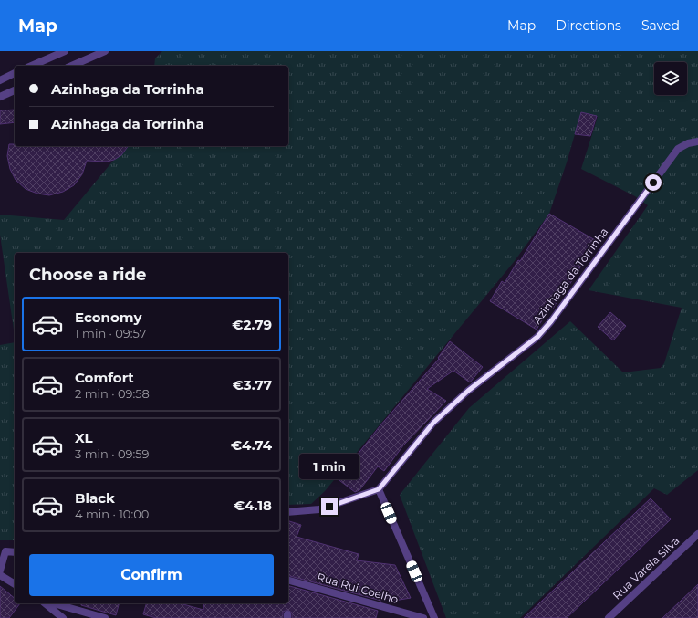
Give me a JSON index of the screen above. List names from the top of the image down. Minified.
{"streets":{"street":["Azinhaga da Torrinha","Rua Varela Silva","Rua Rui Coelho"]},"page":{"header":"Map","nav":["Map","Directions","Saved"],"banner":["Azinhaga da Torrinha","Azinhaga da Torrinha"],"heading":"Choose a ride","list":[{"name":"Economy","note":"1 min · 09:57","value":"€2.79"},{"name":"Comfort","note":"2 min · 09:58","value":"€3.77"},{"name":"XL","note":"3 min · 09:59","value":"€4.74"},{"name":"Black","note":"4 min · 10:00","value":"€4.18"}],"bubble":"1 min","buttons":"Confirm"}}
